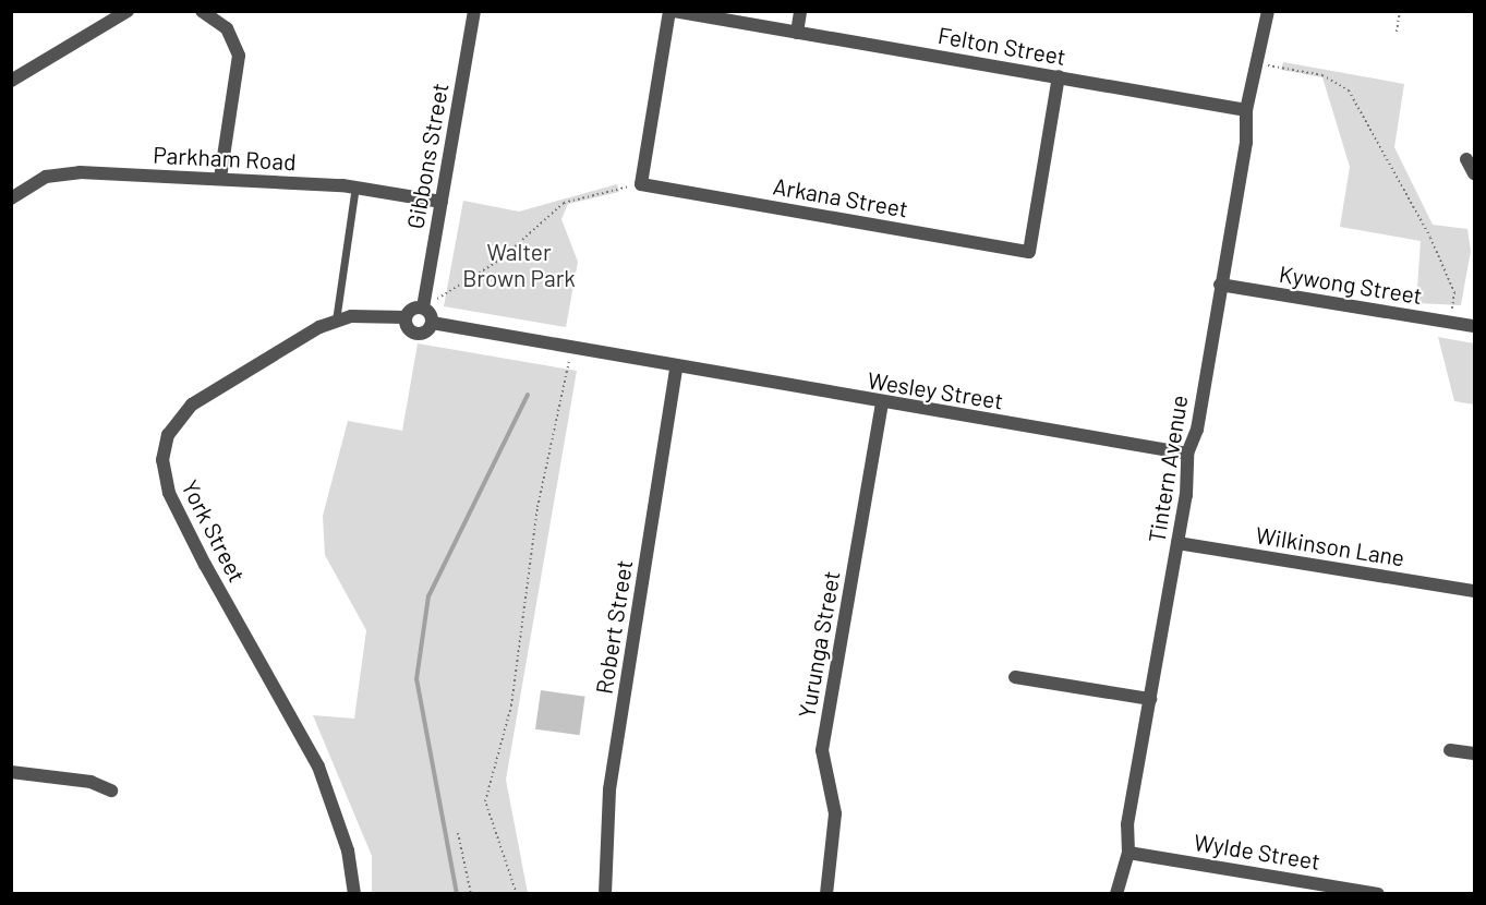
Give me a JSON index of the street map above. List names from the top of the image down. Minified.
{"streets":{"street":["Felton Street","Gibbons Street","Parkham Road","Arkana Street","Kywong Street","Wesley Street","Tintern Avenue","York Street","Wilkinson Lane","Robert Street","Yurunga Street","Wylde Street"]},"crossings":[["Felton Street","Arkana Street"],["Felton Street","Tintern Avenue"],["Gibbons Street","Parkham Road"],["Kywong Street","Tintern Avenue"],["Wesley Street","Tintern Avenue"],["Wesley Street","Robert Street"],["Wesley Street","Yurunga Street"],["Tintern Avenue","Wilkinson Lane"],["Tintern Avenue","Wylde Street"]],"parks":["Walter Brown Park"]}
